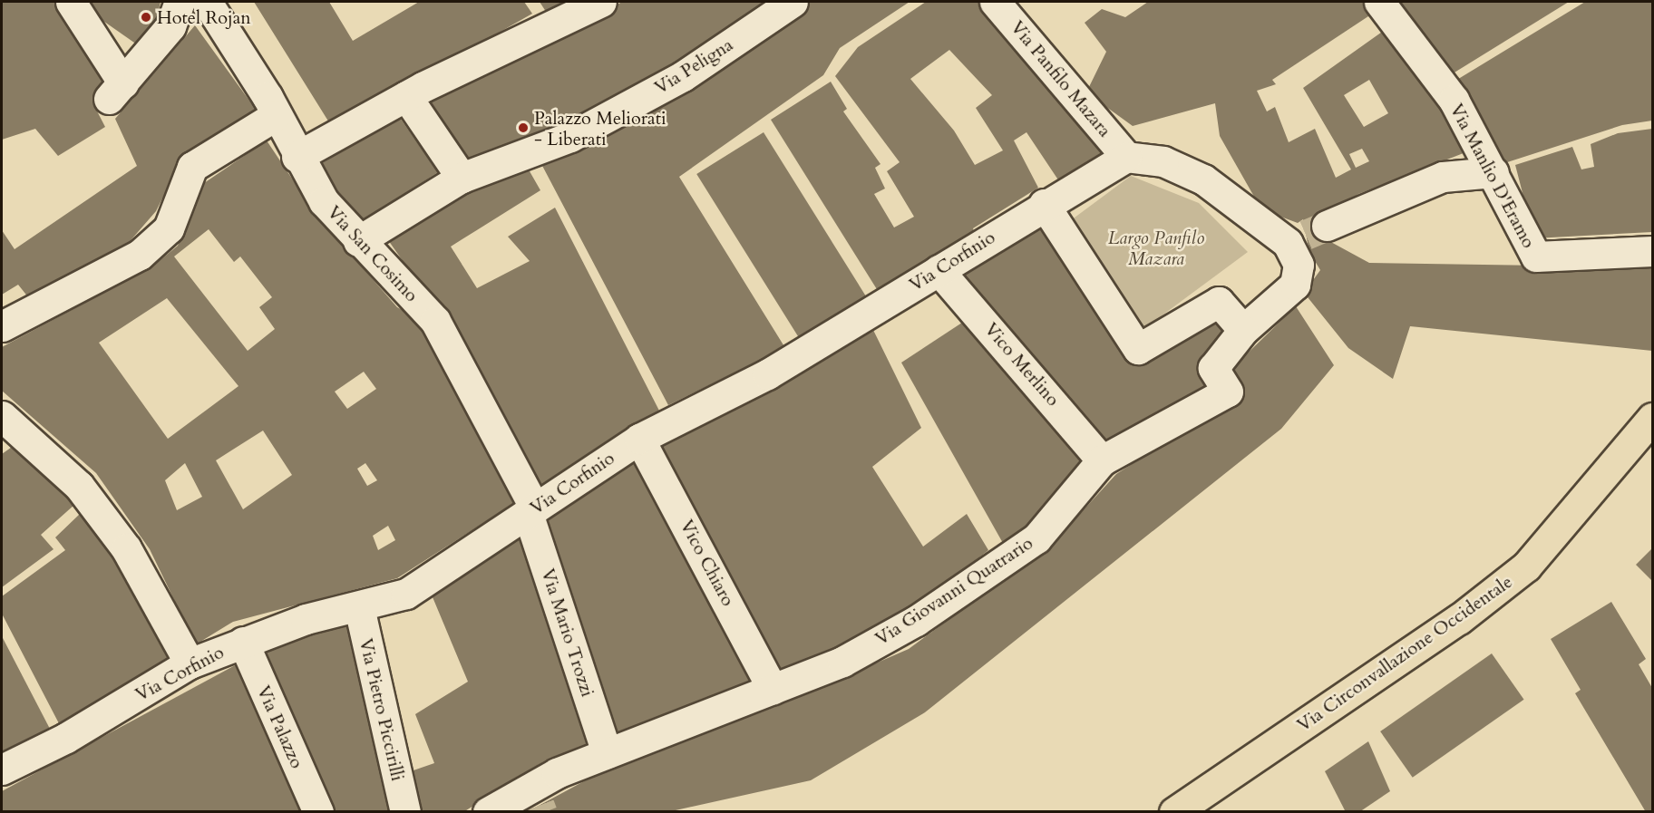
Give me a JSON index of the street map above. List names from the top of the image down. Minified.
{"streets":{"main road":["Via Circonvallazione Occidentale"],"street":["Via Peligna","Via Panfilo Mazara","Via Manlio D'Eramo","Via San Cosimo","Via Corfinio","Vico Merlino","Vico Chiaro","Via Giovanni Quatrario","Via Mario Trozzi","Via Pietro Piccirilli","Via Palazzo"]},"crossings":[["Via Peligna","Via San Cosimo"],["Via Panfilo Mazara","Via Corfinio"],["Via San Cosimo","Via Corfinio"],["Via San Cosimo","Via Mario Trozzi"],["Via Corfinio","Vico Merlino"],["Via Corfinio","Vico Chiaro"],["Via Corfinio","Via Mario Trozzi"],["Via Corfinio","Via Pietro Piccirilli"],["Via Corfinio","Via Palazzo"],["Vico Merlino","Via Giovanni Quatrario"],["Vico Chiaro","Via Giovanni Quatrario"],["Via Giovanni Quatrario","Via Mario Trozzi"]],"parks":["Largo Panfilo Mazara"],"places":["Hotel Rojan","Palazzo Meliorati - Liberati"]}
